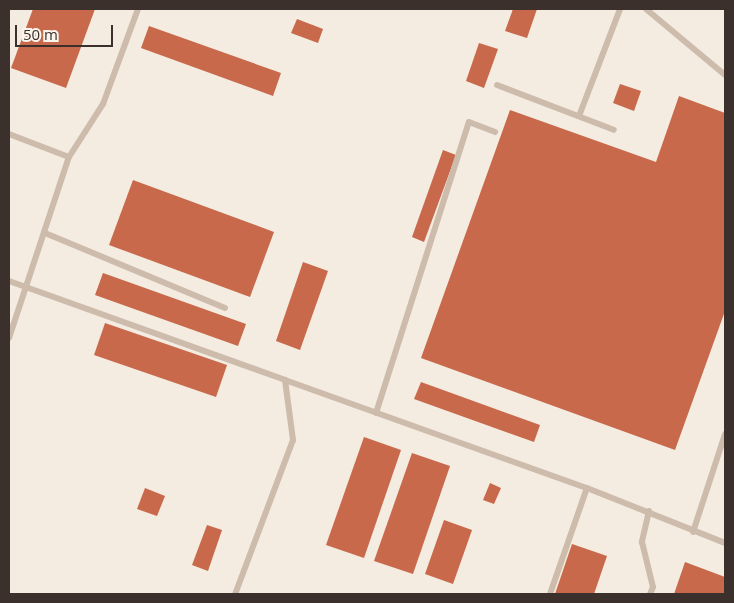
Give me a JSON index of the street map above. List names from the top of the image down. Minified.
{"scale_bar":"50 m"}
